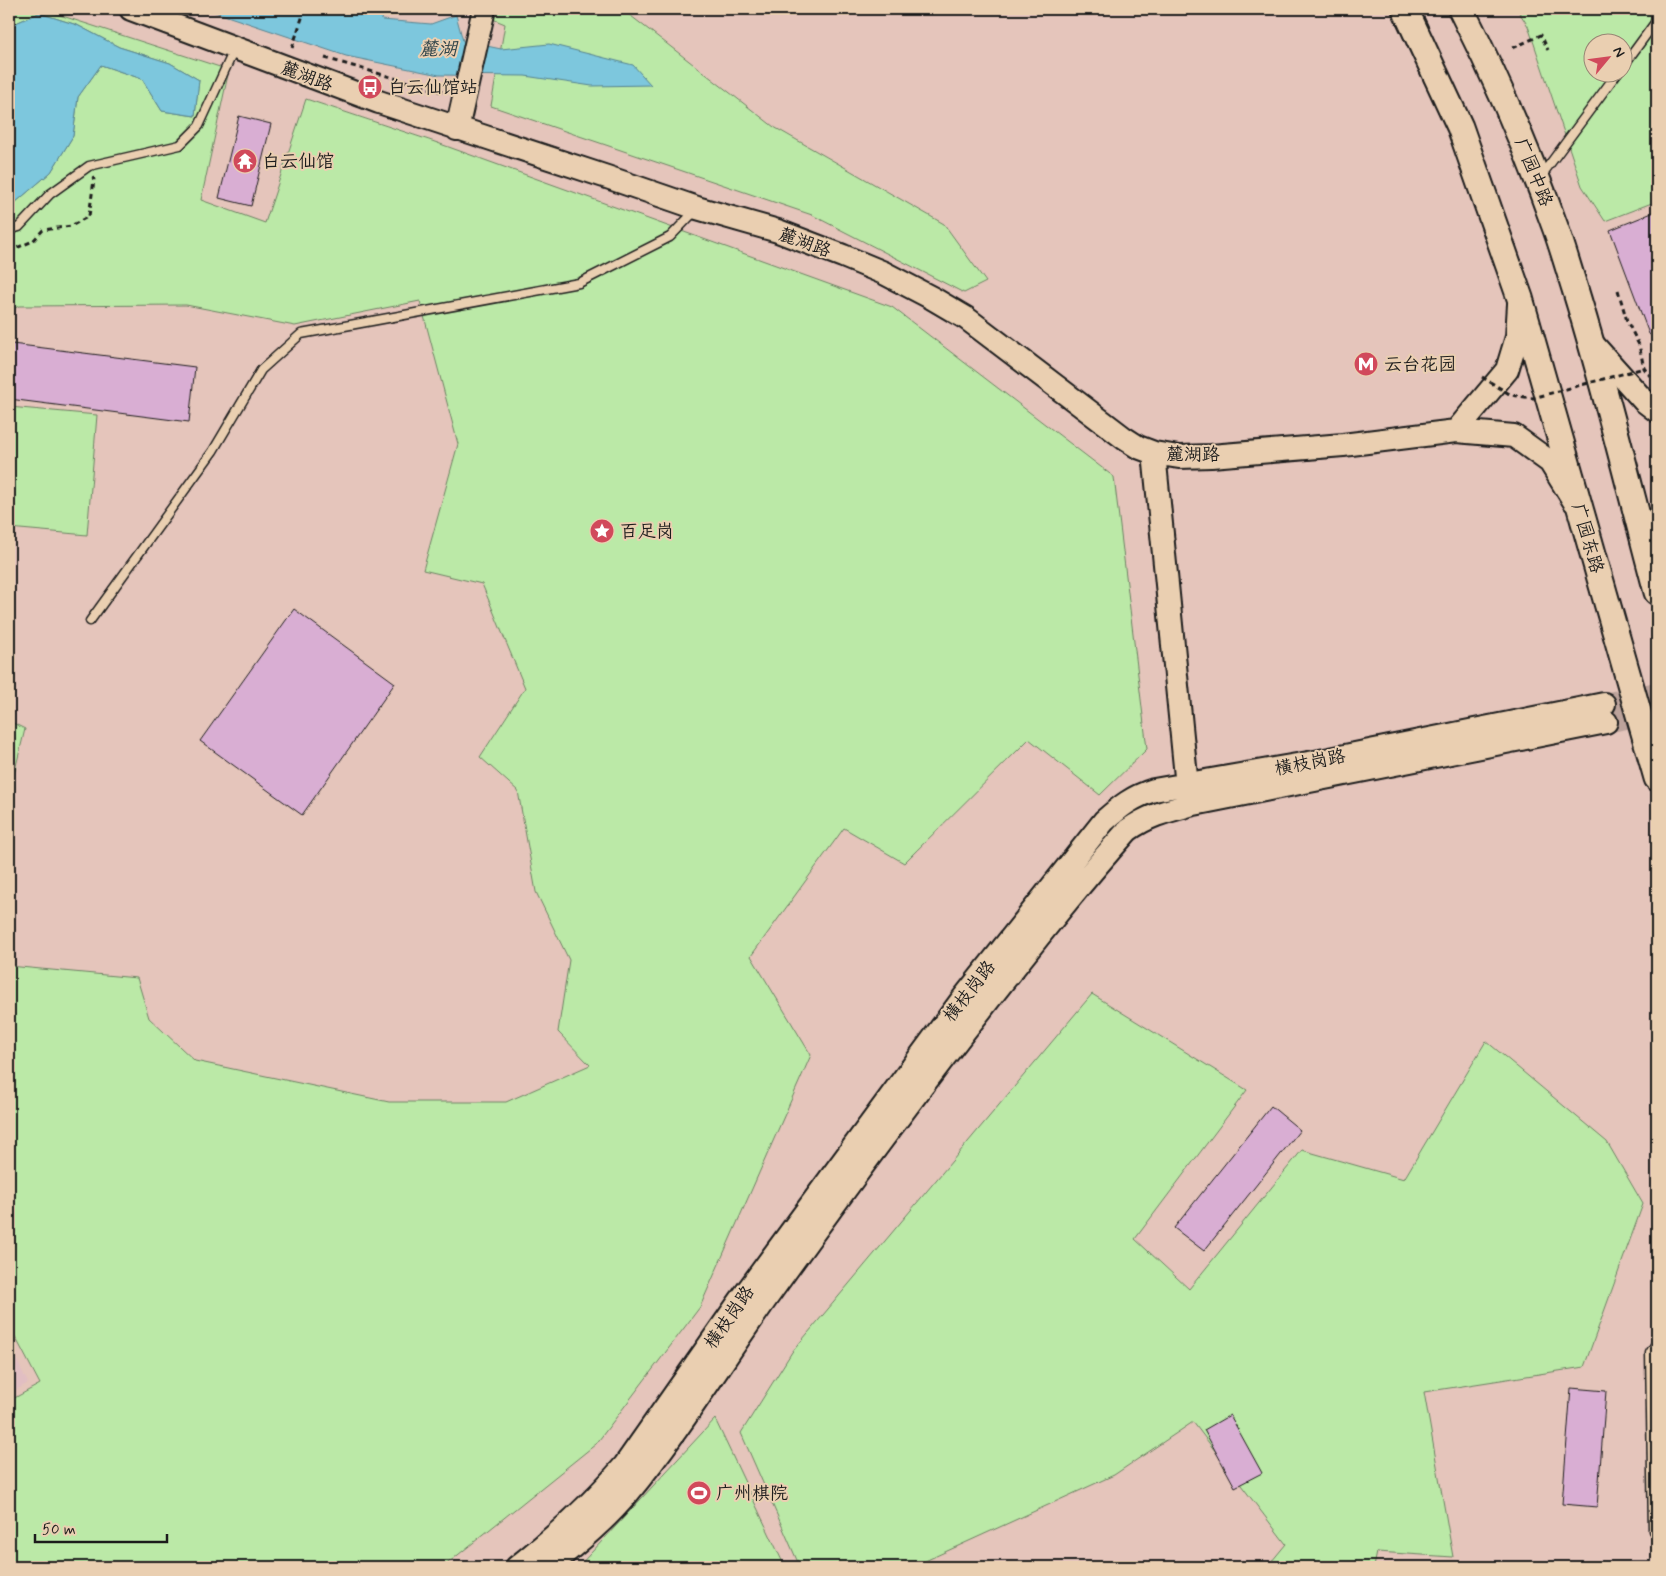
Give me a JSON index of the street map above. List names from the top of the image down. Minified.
{"streets":{"main road":["麓湖路","广园中路","广园东路","横枝岗路"]},"crossings":[["麓湖路","广园东路"]],"water":["麓湖"],"places":{"bus stop":["白云仙馆站"],"temple":["白云仙馆"],"metro station":["云台花园"],"place":["百足岗"],"sports":["广州棋院"]},"scale_bar":"50 m","north":"top right"}
